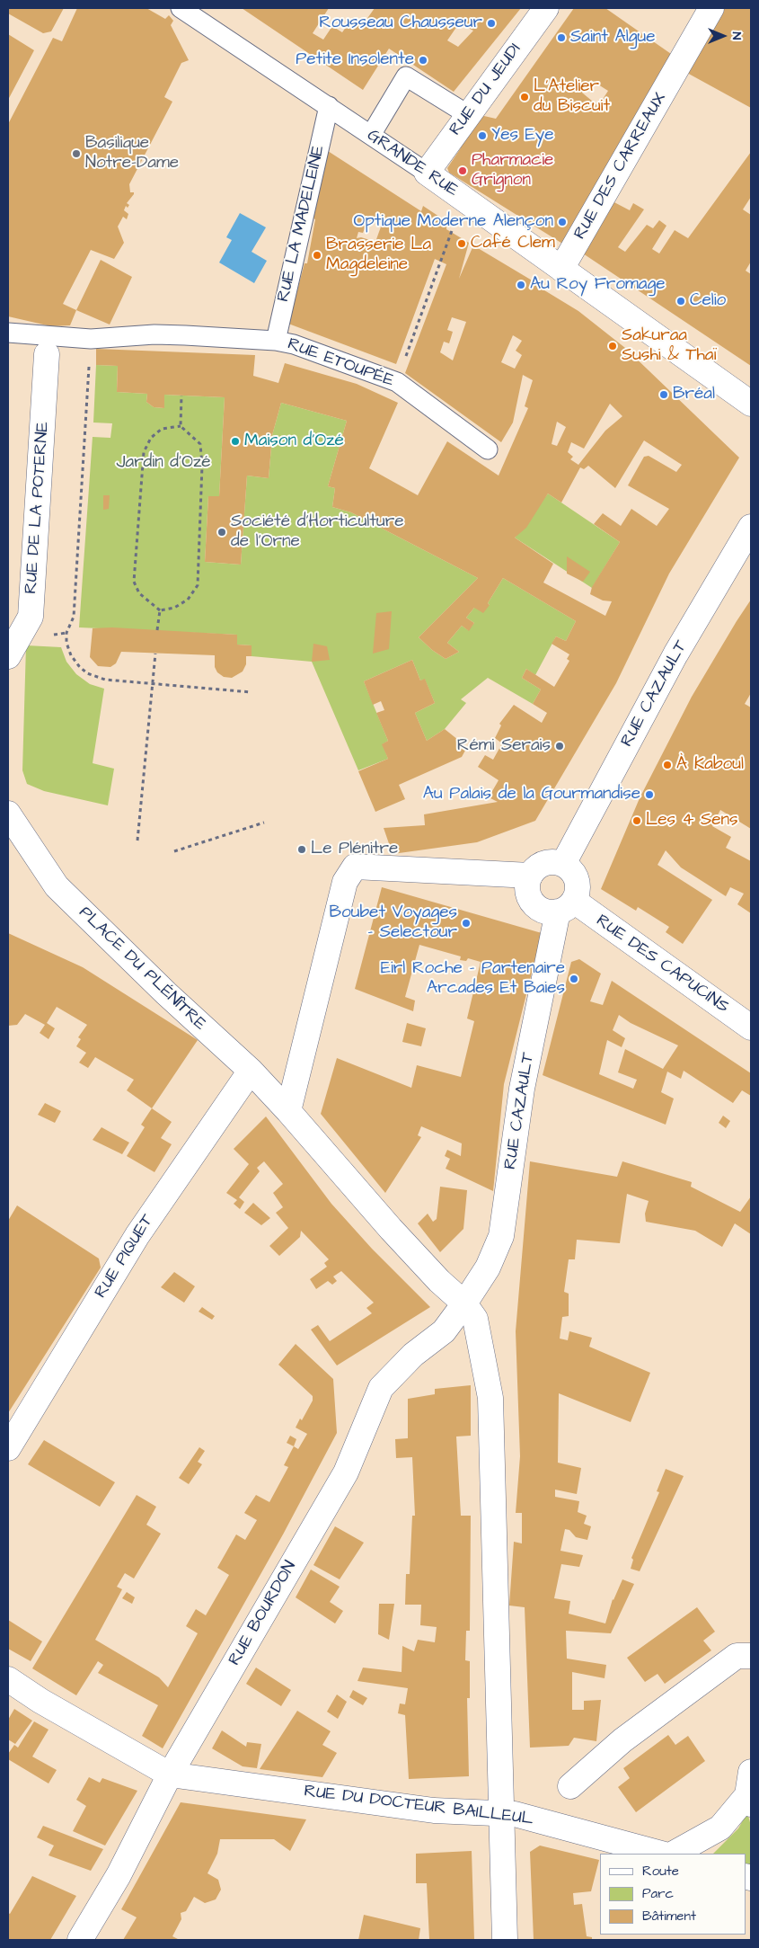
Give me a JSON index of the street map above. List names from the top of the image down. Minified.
{"streets":{"street":["RUE DU JEUDI","GRANDE RUE","RUE DES CARREAUX","RUE LA MADELEINE","RUE ETOUPÉE","RUE DE LA POTERNE","RUE CAZAULT","RUE DES CAPUCINS","PLACE DU PLÉNÎTRE","RUE PIQUET","RUE BOURDON","RUE DU DOCTEUR BAILLEUL"]},"crossings":[["RUE DU JEUDI","GRANDE RUE"],["GRANDE RUE","RUE DES CARREAUX"],["GRANDE RUE","RUE LA MADELEINE"],["RUE LA MADELEINE","RUE ETOUPÉE"],["RUE ETOUPÉE","RUE DE LA POTERNE"],["RUE CAZAULT","RUE DES CAPUCINS"],["RUE CAZAULT","PLACE DU PLÉNÎTRE"],["RUE CAZAULT","RUE BOURDON"],["PLACE DU PLÉNÎTRE","RUE PIQUET"],["PLACE DU PLÉNÎTRE","RUE BOURDON"],["PLACE DU PLÉNÎTRE","RUE DU DOCTEUR BAILLEUL"],["RUE BOURDON","RUE DU DOCTEUR BAILLEUL"]],"parks":["Jardin d'Ozé"],"places":["Rousseau Chausseur","Saint Algue","Petite Insolente","L’Atelier du Biscuit","Yes Eye","Basilique Notre-Dame","Pharmacie Grignon","Optique Moderne Alençon","Café Clem","Brasserie La Magdeleine","Au Roy Fromage","Celio","Sakuraa Sushi & Thaï","Bréal","Maison d'Ozé","Société d'Horticulture de l'Orne","Rémi Serais","À Kaboul","Au Palais de la Gourmandise","Les 4 Sens","Le Plénitre","Boubet Voyages - Selectour","Eirl Roche - Partenaire Arcades Et Baies"],"legend":["Route","Parc","Bâtiment"],"north":"right"}
